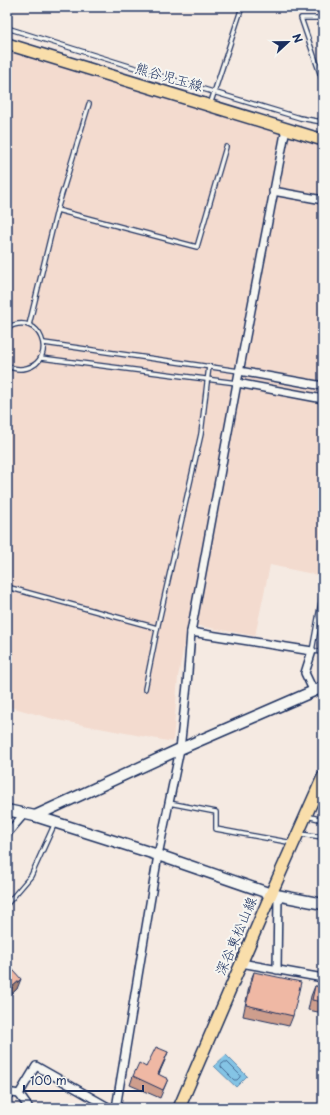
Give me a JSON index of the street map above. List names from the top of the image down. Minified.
{"streets":{"main road":["熊谷児玉線","深谷東松山線"]},"scale_bar":"100 m","north":"right"}
